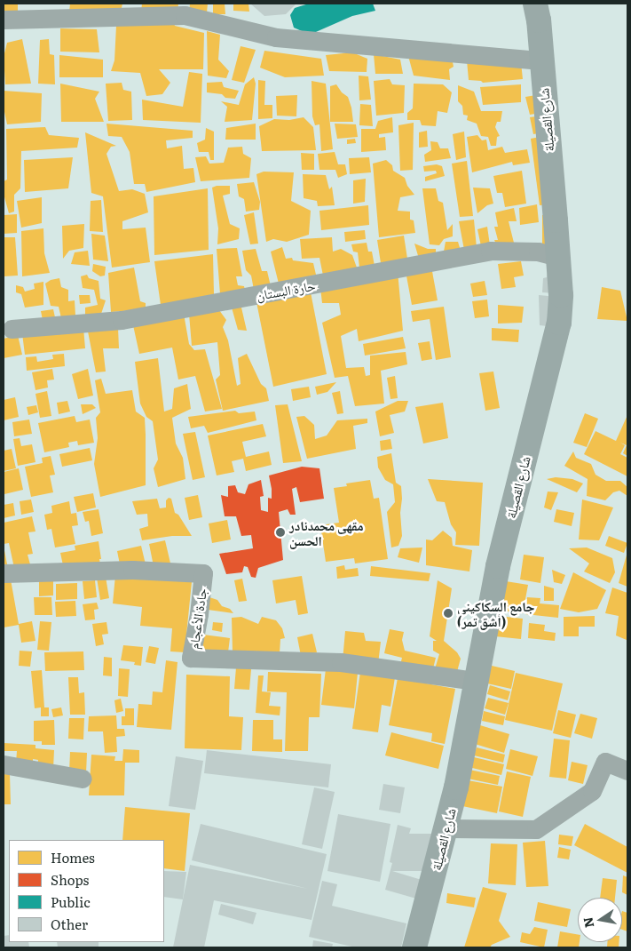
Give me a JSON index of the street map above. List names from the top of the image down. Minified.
{"streets":{"street":["شارع القصيلة","حارة البستان","جادة الأعجام"]},"crossings":[["شارع القصيلة","حارة البستان"],["شارع القصيلة","جادة الأعجام"]],"places":["مقهى محمدنادر الحسن","جامع السكاكيني (أشق تمر)"],"legend":["Homes","Shops","Public","Other"],"north":"left"}
